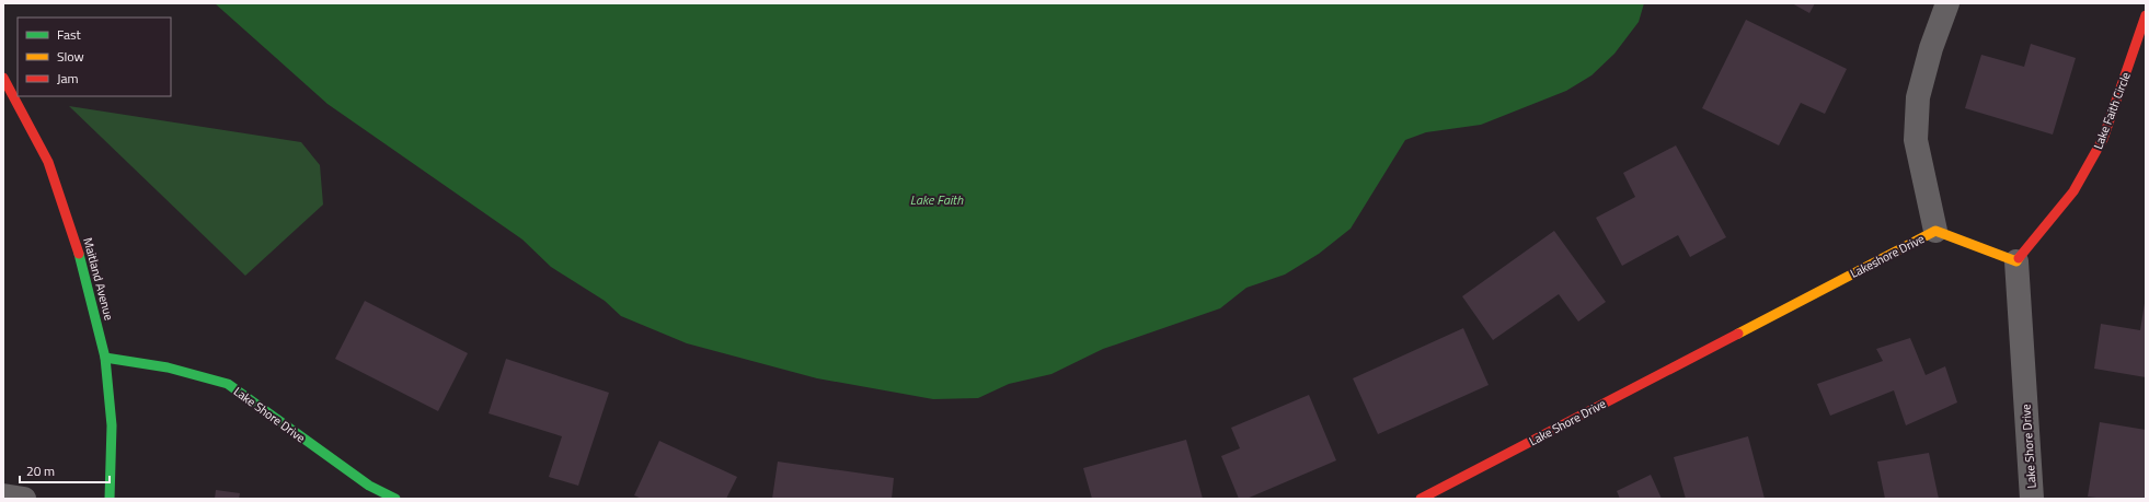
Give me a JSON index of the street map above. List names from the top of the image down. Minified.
{"streets":{"street":["Lake Faith Circle","Lakeshore Drive","Maitland Avenue","Lake Shore Drive"]},"crossings":[["Lake Faith Circle","Lakeshore Drive"],["Lake Faith Circle","Lake Shore Drive"],["Lakeshore Drive","Lake Shore Drive"],["Maitland Avenue","Lake Shore Drive"]],"water":["Lake Faith"],"legend":["Fast","Slow","Jam"],"scale_bar":"20 m"}
